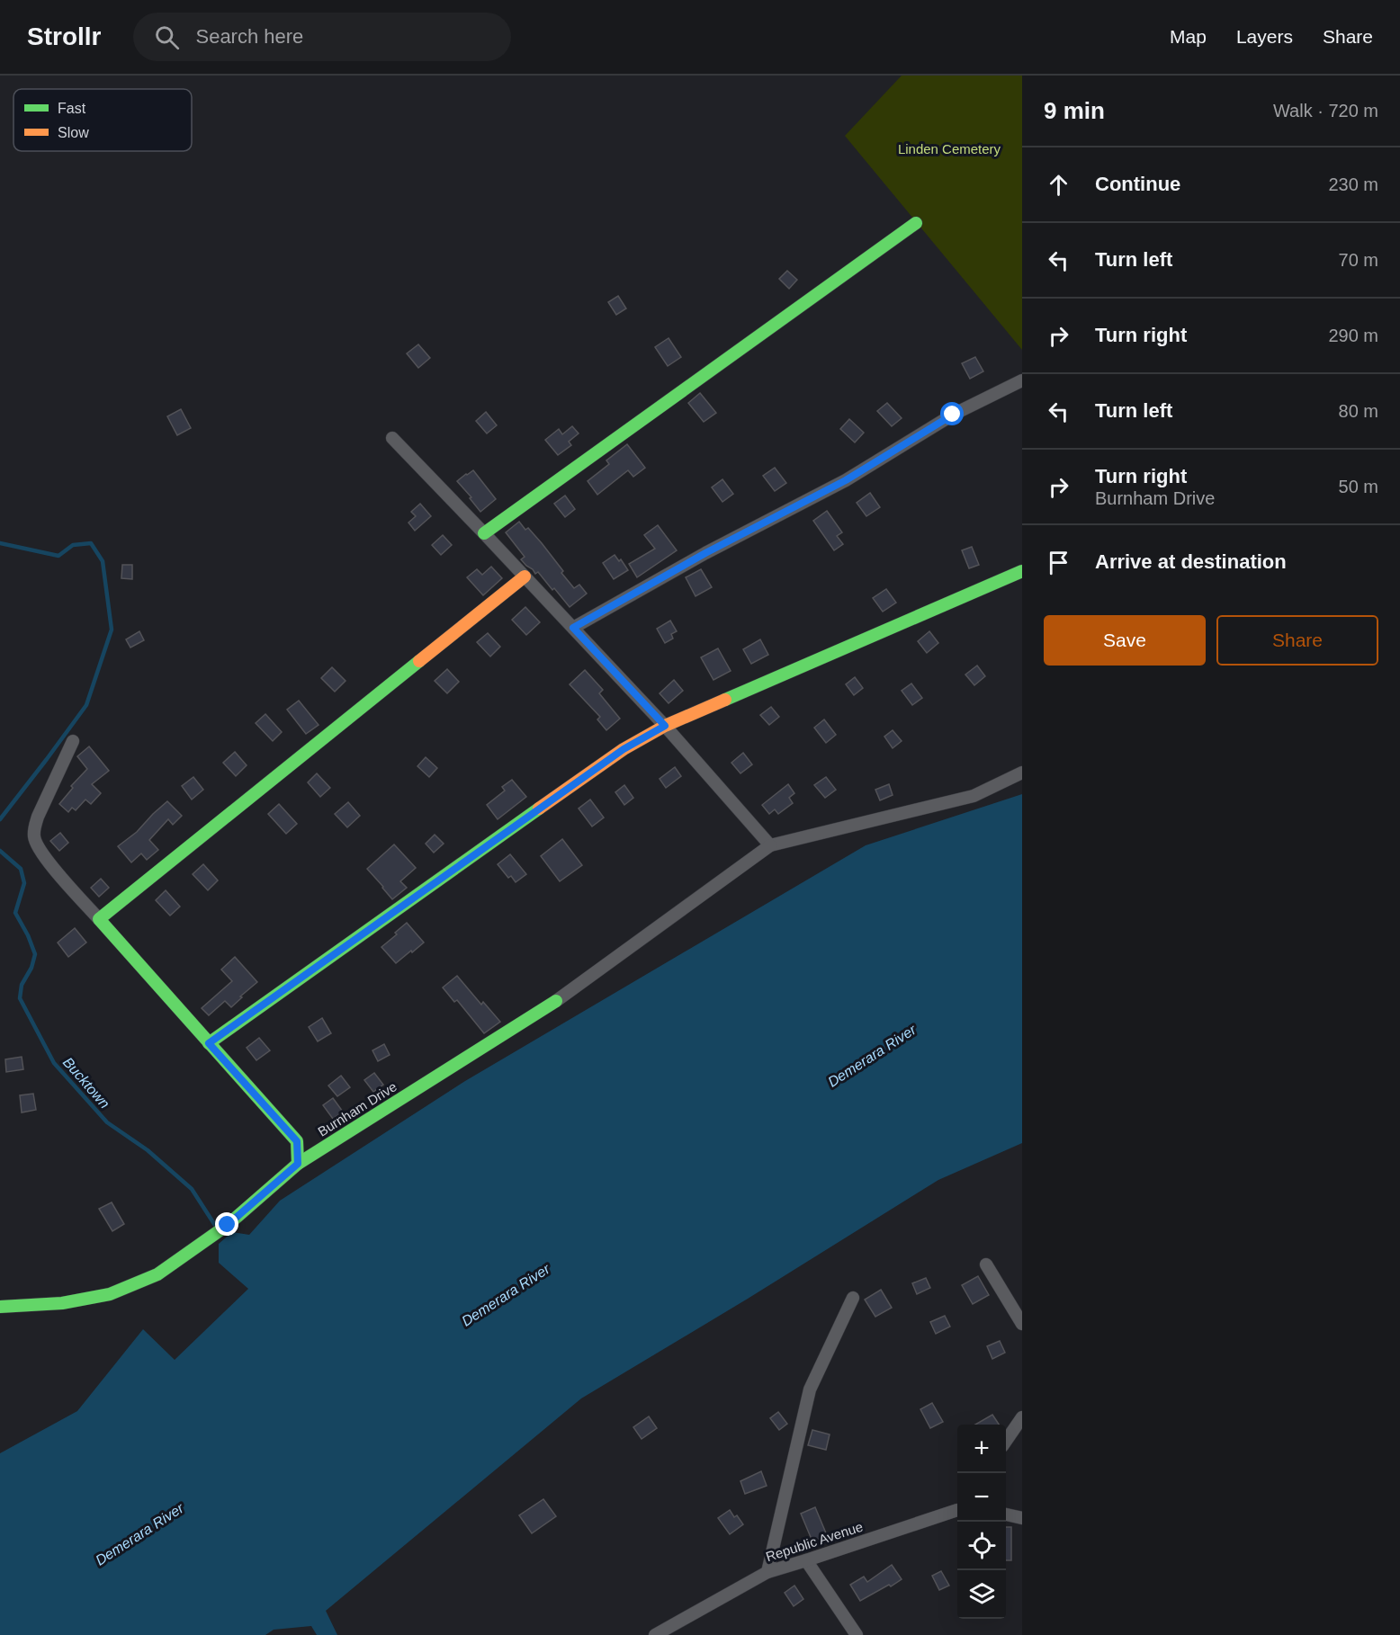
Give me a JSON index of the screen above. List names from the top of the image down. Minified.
{"streets":{"street":["Burnham Drive","Republic Avenue"]},"water":["Demerara River","Bucktown"],"parks":["Linden Cemetery"],"legend":["Fast","Slow"],"page":{"header":"Strollr","search":"Search here","nav":["Map","Layers","Share"],"heading":["9 min","Walk · 720 m"],"list":[["Continue","230 m"],["Turn left","70 m"],["Turn right","290 m"],["Turn left","80 m"],["Turn right","Burnham Drive","50 m"],"Arrive at destination"],"buttons":["Save","Share"],"map_buttons":["+","−"]}}
